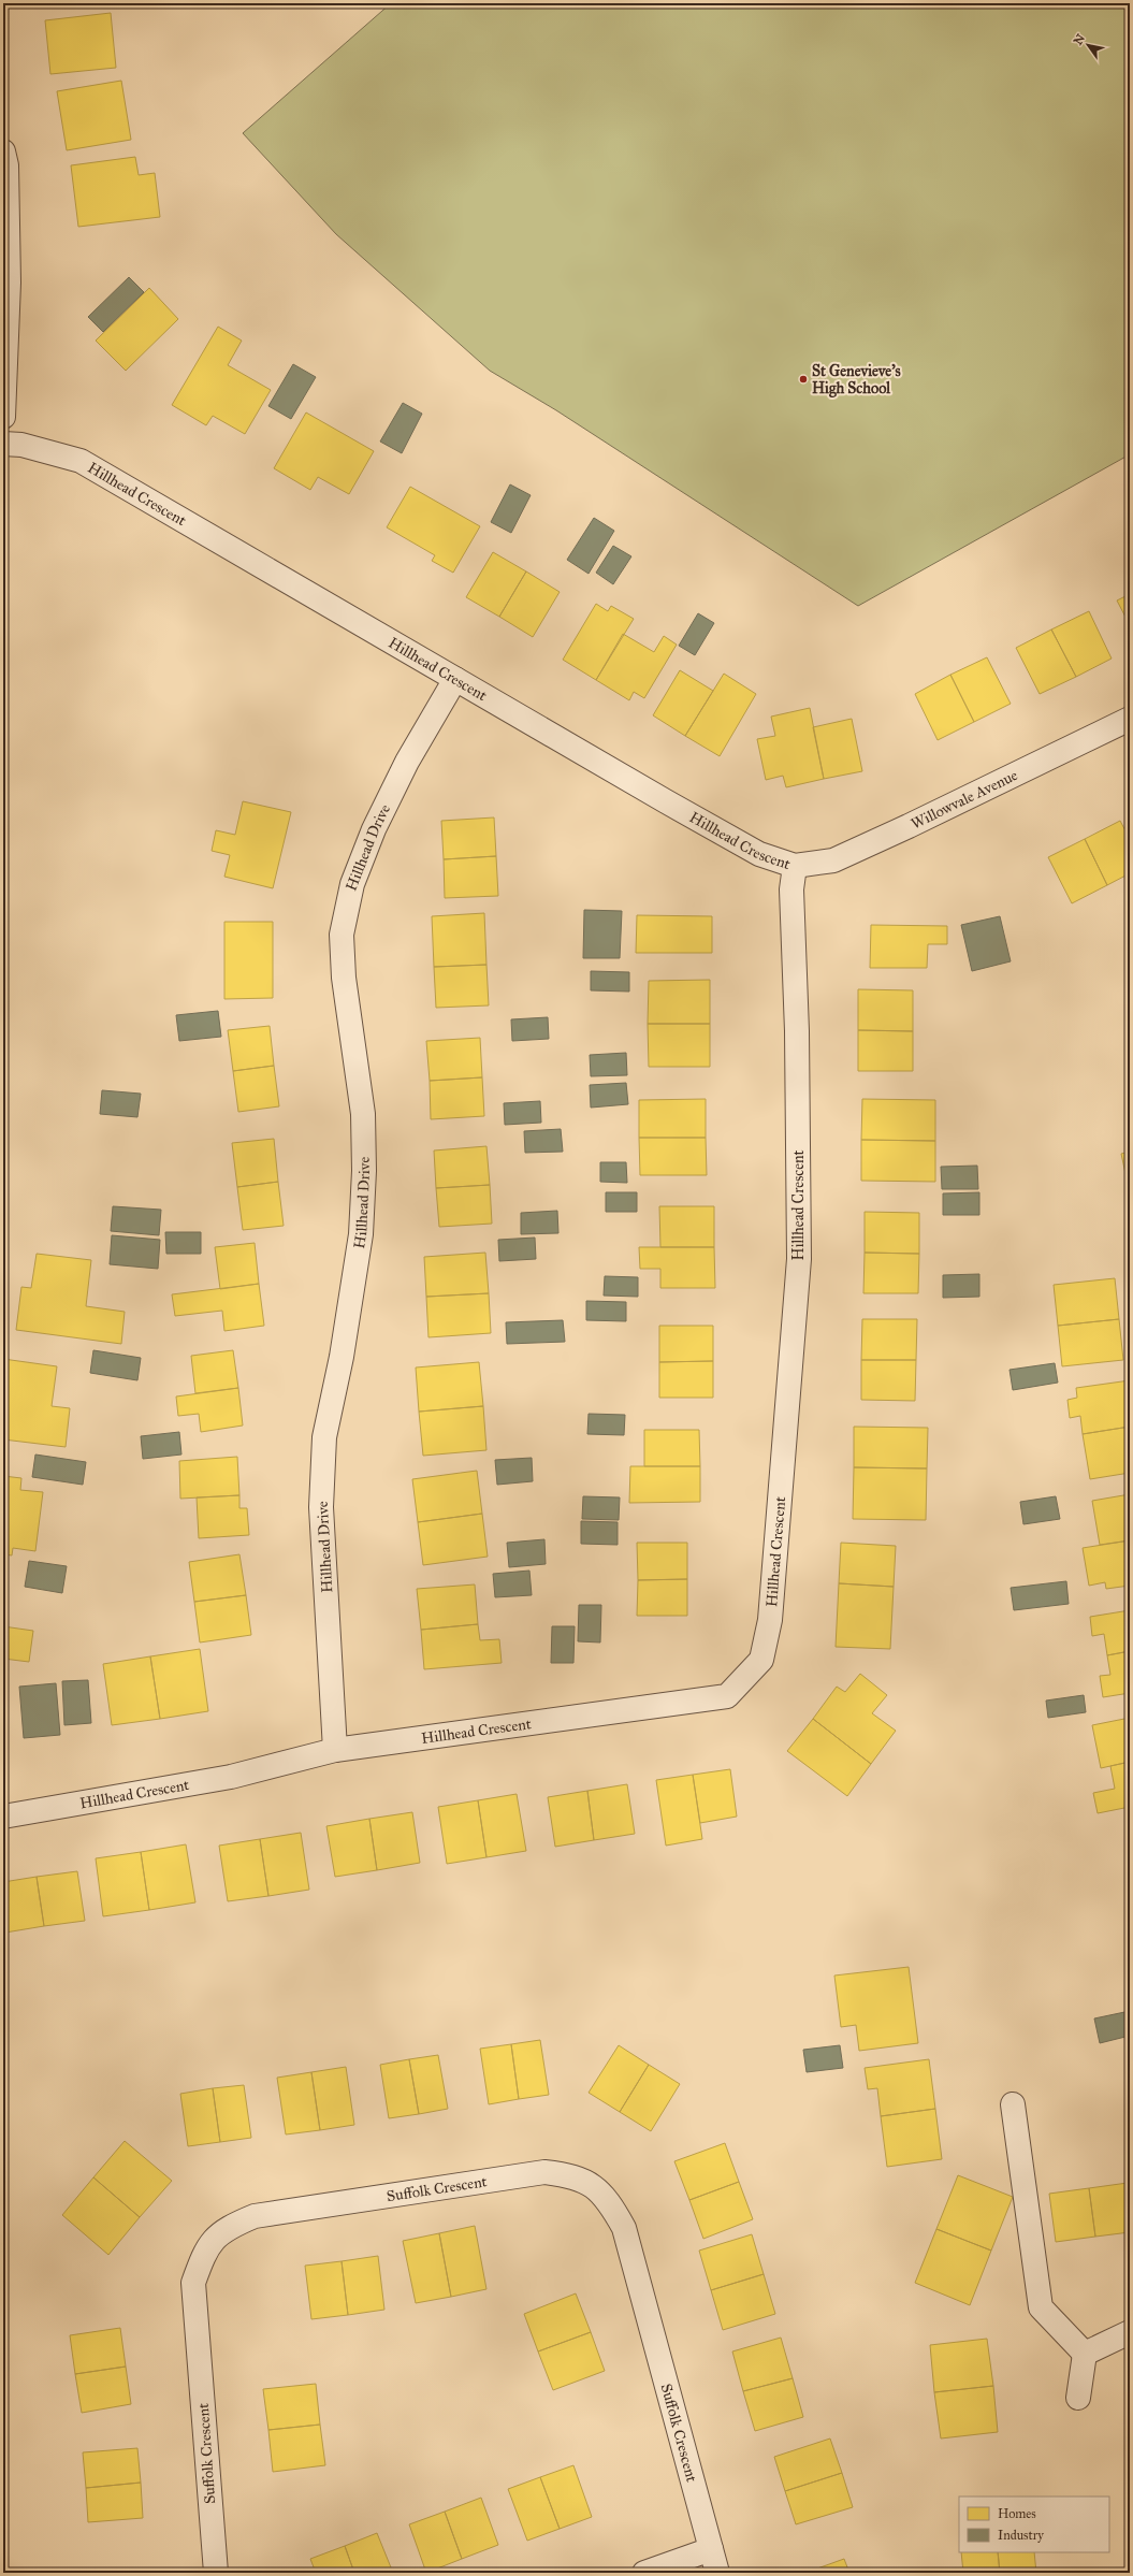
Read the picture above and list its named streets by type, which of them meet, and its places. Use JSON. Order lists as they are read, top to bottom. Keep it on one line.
{"streets":{"street":["Hillhead Crescent","Willowvale Avenue","Hillhead Drive","Suffolk Crescent"]},"crossings":[["Hillhead Crescent","Willowvale Avenue"],["Hillhead Crescent","Hillhead Drive"]],"places":["St Genevieve's High School"],"legend":["Homes","Industry"],"north":"top left"}
